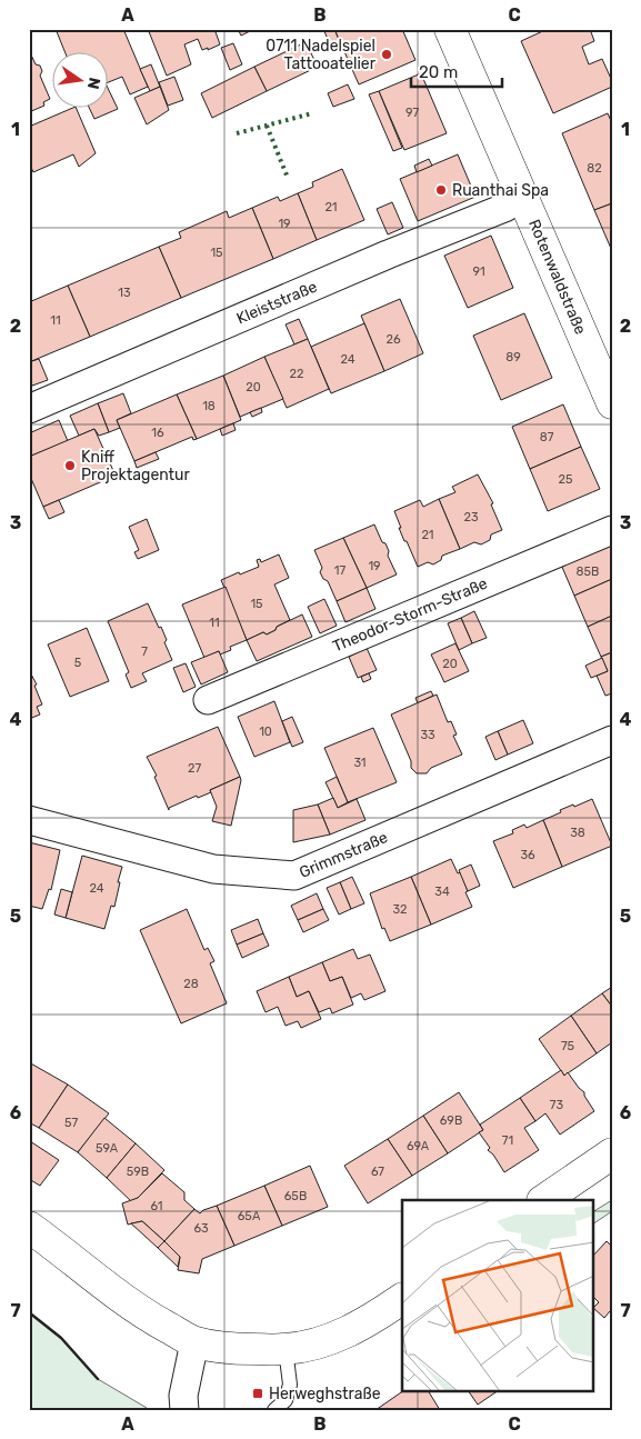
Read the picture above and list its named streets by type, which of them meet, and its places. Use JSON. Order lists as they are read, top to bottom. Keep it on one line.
{"streets":{"main road":["Rotenwaldstraße"],"street":["Kleiststraße","Theodor-Storm-Straße","Grimmstraße"]},"crossings":[["Rotenwaldstraße","Kleiststraße"]],"places":{"other":["0711 Nadelspiel Tattooatelier","Ruanthai Spa","Kniff Projektagentur"],"transit":["Herweghstraße"]},"house_numbers":["97","82","21","19","15","91","13","11","26","89","24","22","20","18","16","87","25","23","21","19","17","85B","15","11","7","5","20","10","33","31","27","38","36","24","34","32","28","75","73","69B","57","71","69A","59A","59B","67","65B","61","65A","63"],"scale_bar":"20 m","north":"right","grid":{"columns":["A","B","C"],"rows":["1","2","3","4","5","6","7"]}}
